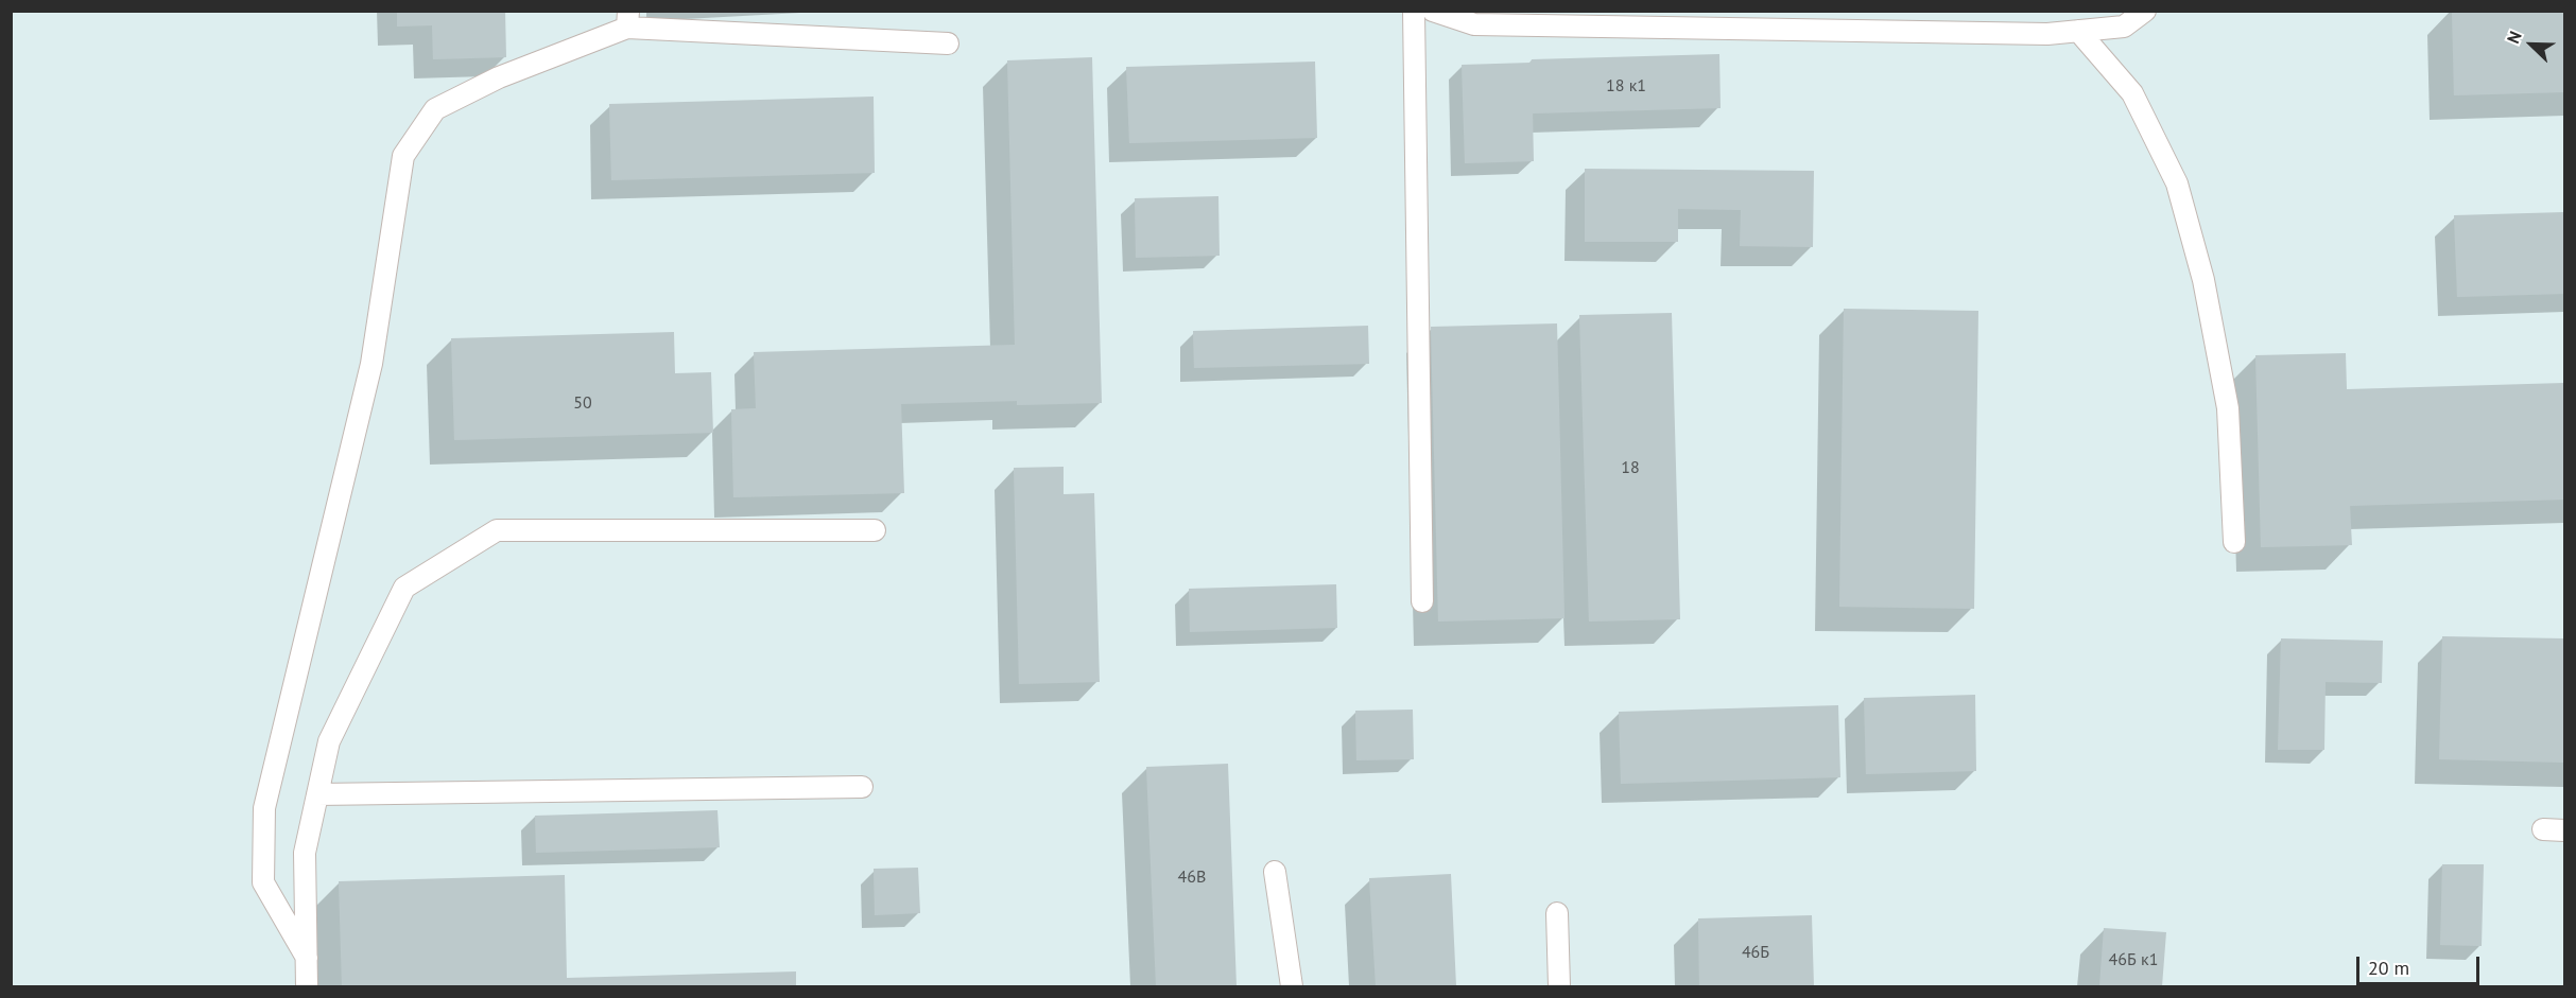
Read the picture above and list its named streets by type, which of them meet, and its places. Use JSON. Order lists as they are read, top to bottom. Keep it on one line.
{"house_numbers":["18 к1","50","18","46В","46Б","46Б к1"],"scale_bar":"20 m","north":"top left"}
